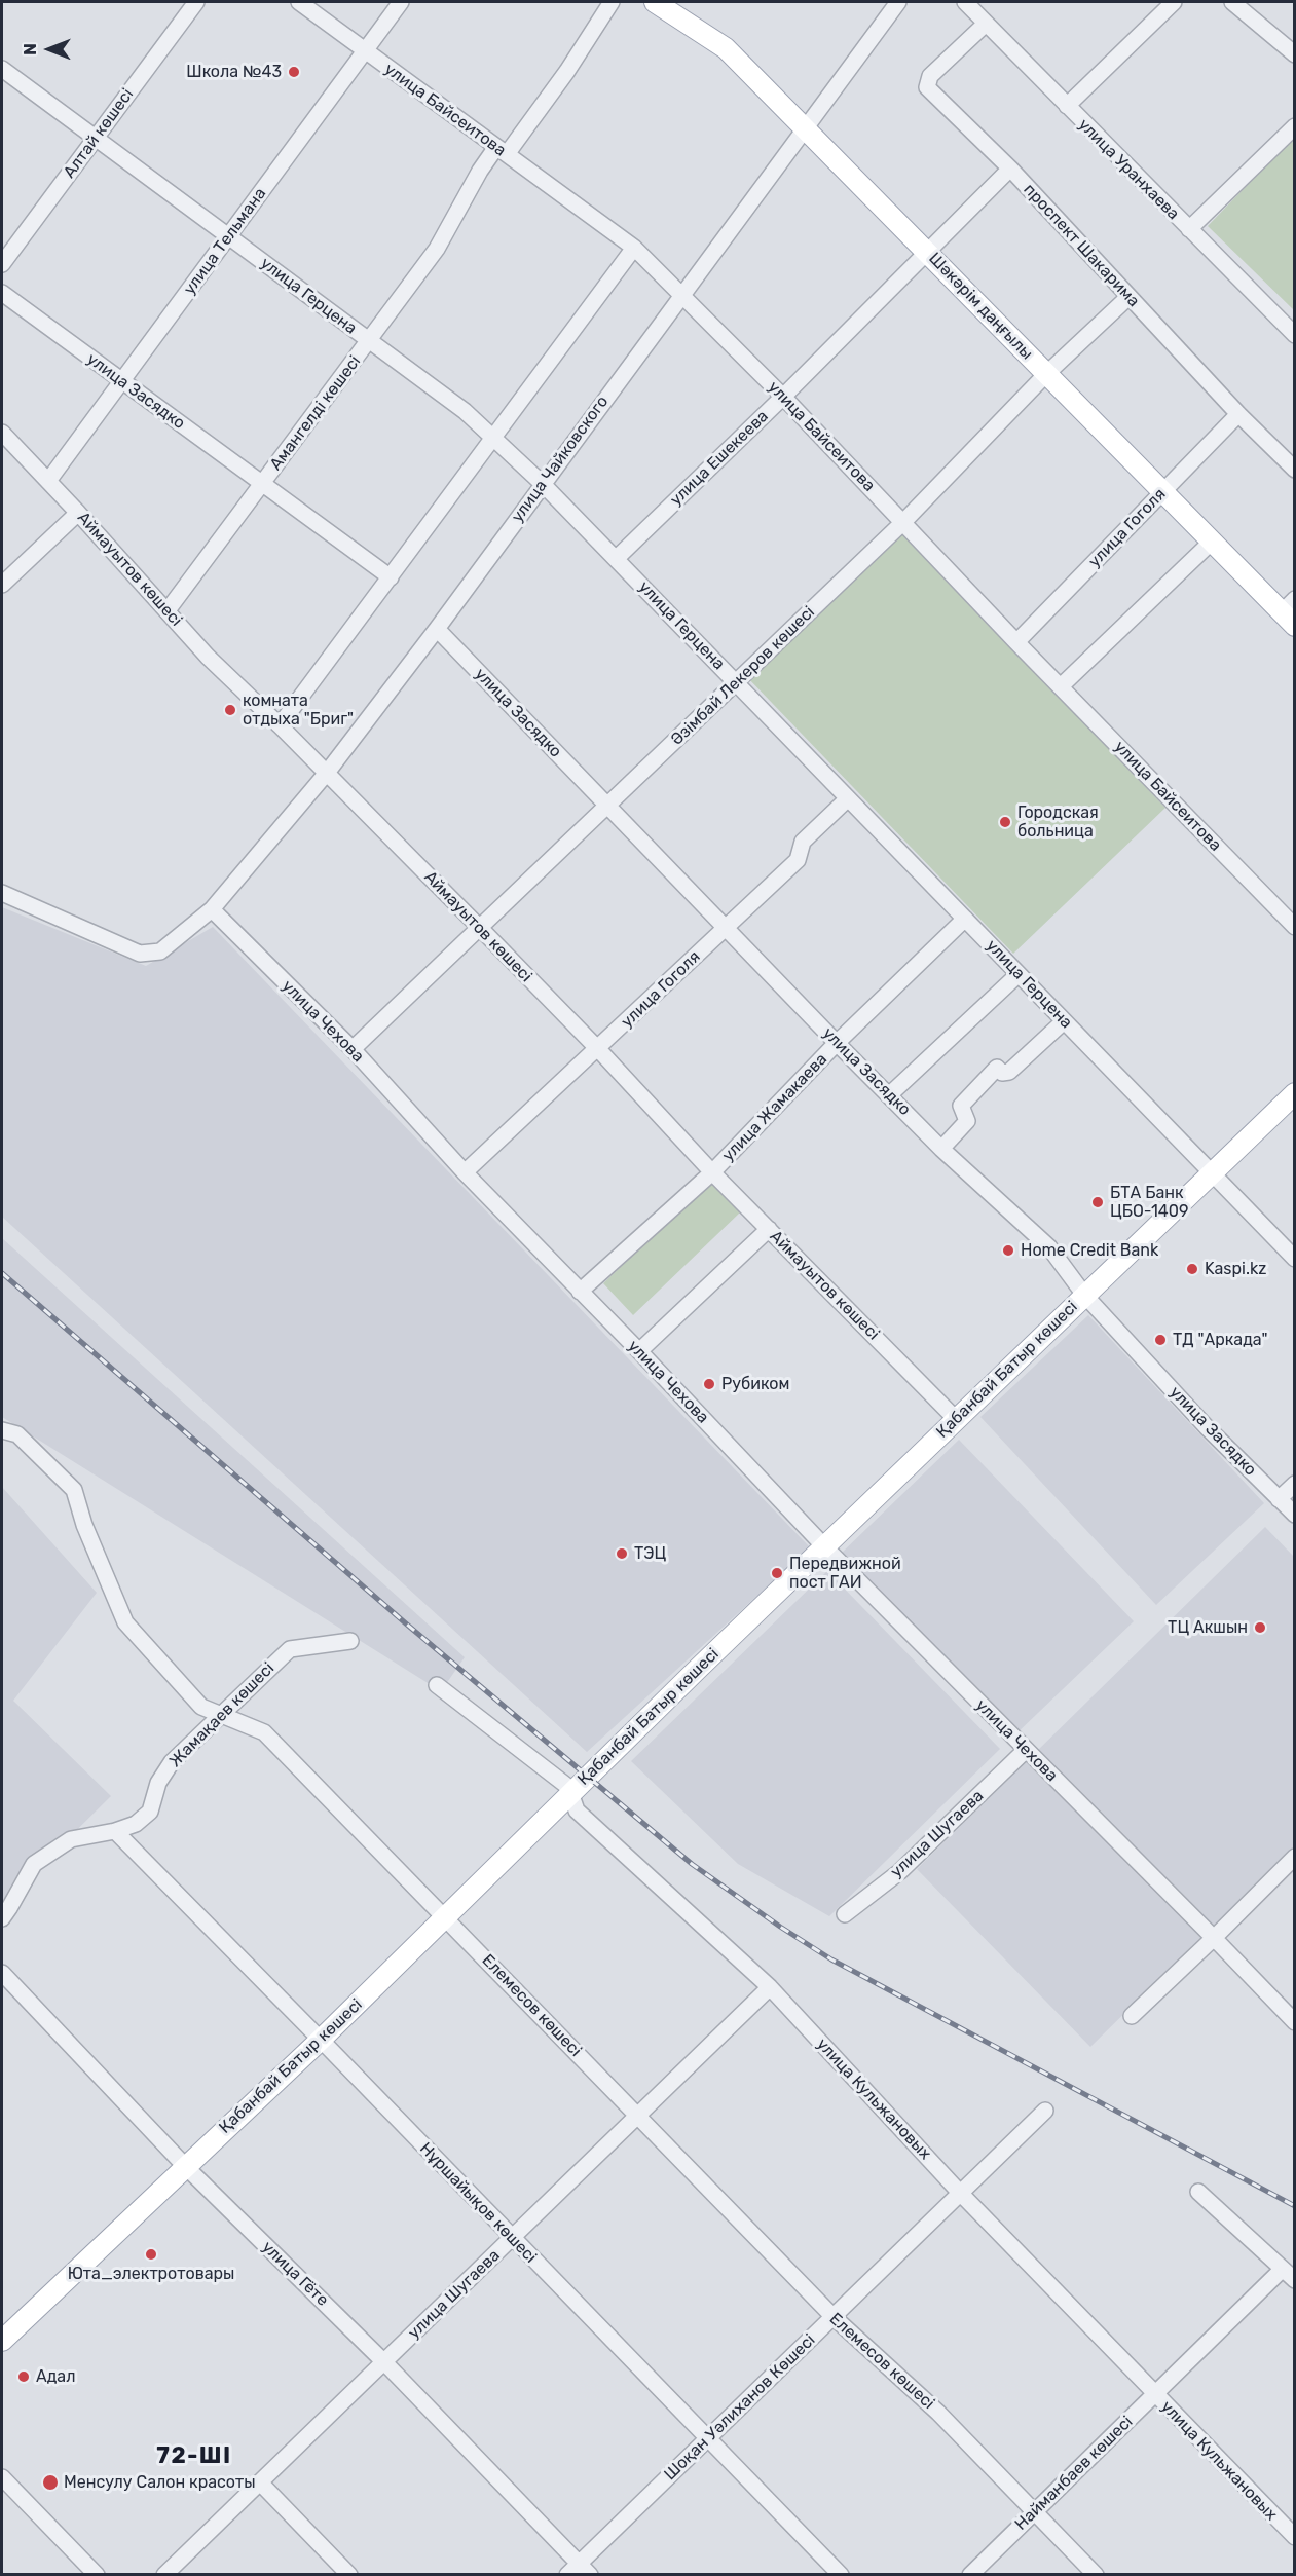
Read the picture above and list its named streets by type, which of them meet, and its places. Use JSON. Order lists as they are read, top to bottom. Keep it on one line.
{"streets":{"main road":["Шәкәрім даңғылы","Қабанбай Батыр көшесі"],"street":["улица Байсеитова","Алтай көшесі","улица Уранхаева","улица Тельмана","проспект Шакарима","улица Герцена","улица Засядко","Амангелді көшесі","улица Ешекеева","улица Чайковского","улица Гоголя","Аймауытов көшесі","Әзімбай Лекеров көшесі","улица Чехова","улица Жамакаева","Жамақаев көшесі","улица Шугаева","Елемесов көшесі","улица Кульжановых","Нұршайықов көшесі","улица Гёте","Шоқан Уәлиханов Көшесі","Найманбаев көшесі"]},"crossings":[["улица Байсеитова","улица Тельмана"],["улица Байсеитова","Амангелді көшесі"],["улица Байсеитова","улица Ешекеева"],["улица Байсеитова","улица Чайковского"],["улица Байсеитова","улица Гоголя"],["улица Байсеитова","Әзімбай Лекеров көшесі"],["Алтай көшесі","улица Герцена"],["улица Уранхаева","проспект Шакарима"],["улица Тельмана","улица Герцена"],["улица Тельмана","улица Засядко"],["улица Тельмана","Аймауытов көшесі"],["проспект Шакарима","улица Ешекеева"],["проспект Шакарима","улица Гоголя"],["проспект Шакарима","Әзімбай Лекеров көшесі"],["улица Герцена","Амангелді көшесі"],["улица Герцена","улица Ешекеева"],["улица Герцена","улица Чайковского"],["улица Герцена","улица Гоголя"],["улица Герцена","Әзімбай Лекеров көшесі"],["улица Герцена","улица Жамакаева"],["улица Герцена","Қабанбай Батыр көшесі"],["Шәкәрім даңғылы","улица Ешекеева"],["Шәкәрім даңғылы","улица Чайковского"],["Шәкәрім даңғылы","улица Гоголя"],["Шәкәрім даңғылы","Әзімбай Лекеров көшесі"],["улица Засядко","Амангелді көшесі"],["улица Засядко","улица Чайковского"],["улица Засядко","улица Гоголя"],["улица Засядко","Әзімбай Лекеров көшесі"],["улица Засядко","улица Жамакаева"],["улица Засядко","Қабанбай Батыр көшесі"],["Амангелді көшесі","Аймауытов көшесі"],["улица Чайковского","Аймауытов көшесі"],["улица Чайковского","улица Чехова"],["улица Гоголя","Аймауытов көшесі"],["улица Гоголя","улица Чехова"],["Аймауытов көшесі","Әзімбай Лекеров көшесі"],["Аймауытов көшесі","улица Жамакаева"],["Аймауытов көшесі","Қабанбай Батыр көшесі"],["Әзімбай Лекеров көшесі","улица Чехова"],["улица Чехова","улица Жамакаева"],["улица Чехова","Қабанбай Батыр көшесі"],["улица Чехова","улица Шугаева"],["Қабанбай Батыр көшесі","Елемесов көшесі"],["Қабанбай Батыр көшесі","улица Кульжановых"],["Қабанбай Батыр көшесі","Нұршайықов көшесі"],["Қабанбай Батыр көшесі","улица Гёте"],["Жамақаев көшесі","Елемесов көшесі"],["Жамақаев көшесі","Нұршайықов көшесі"],["улица Шугаева","Елемесов көшесі"],["улица Шугаева","улица Кульжановых"],["улица Шугаева","Нұршайықов көшесі"],["улица Шугаева","улица Гёте"],["Елемесов көшесі","Шоқан Уәлиханов Көшесі"],["Елемесов көшесі","Найманбаев көшесі"],["улица Кульжановых","Шоқан Уәлиханов Көшесі"],["улица Кульжановых","Найманбаев көшесі"],["Нұршайықов көшесі","Шоқан Уәлиханов Көшесі"],["улица Гёте","Шоқан Уәлиханов Көшесі"]],"districts":["72-ШІ"],"places":["Школа №43","комната отдыха \"Бриг\"","Городская больница","БТА Банк ЦБО-1409","Home Credit Bank","Kaspi.kz","ТД \"Аркада\"","Рубиком","ТЭЦ","Передвижной пост ГАИ","ТЦ Акшын","Юта_электротовары","Адал","Менсулу Салон красоты"],"north":"left"}
